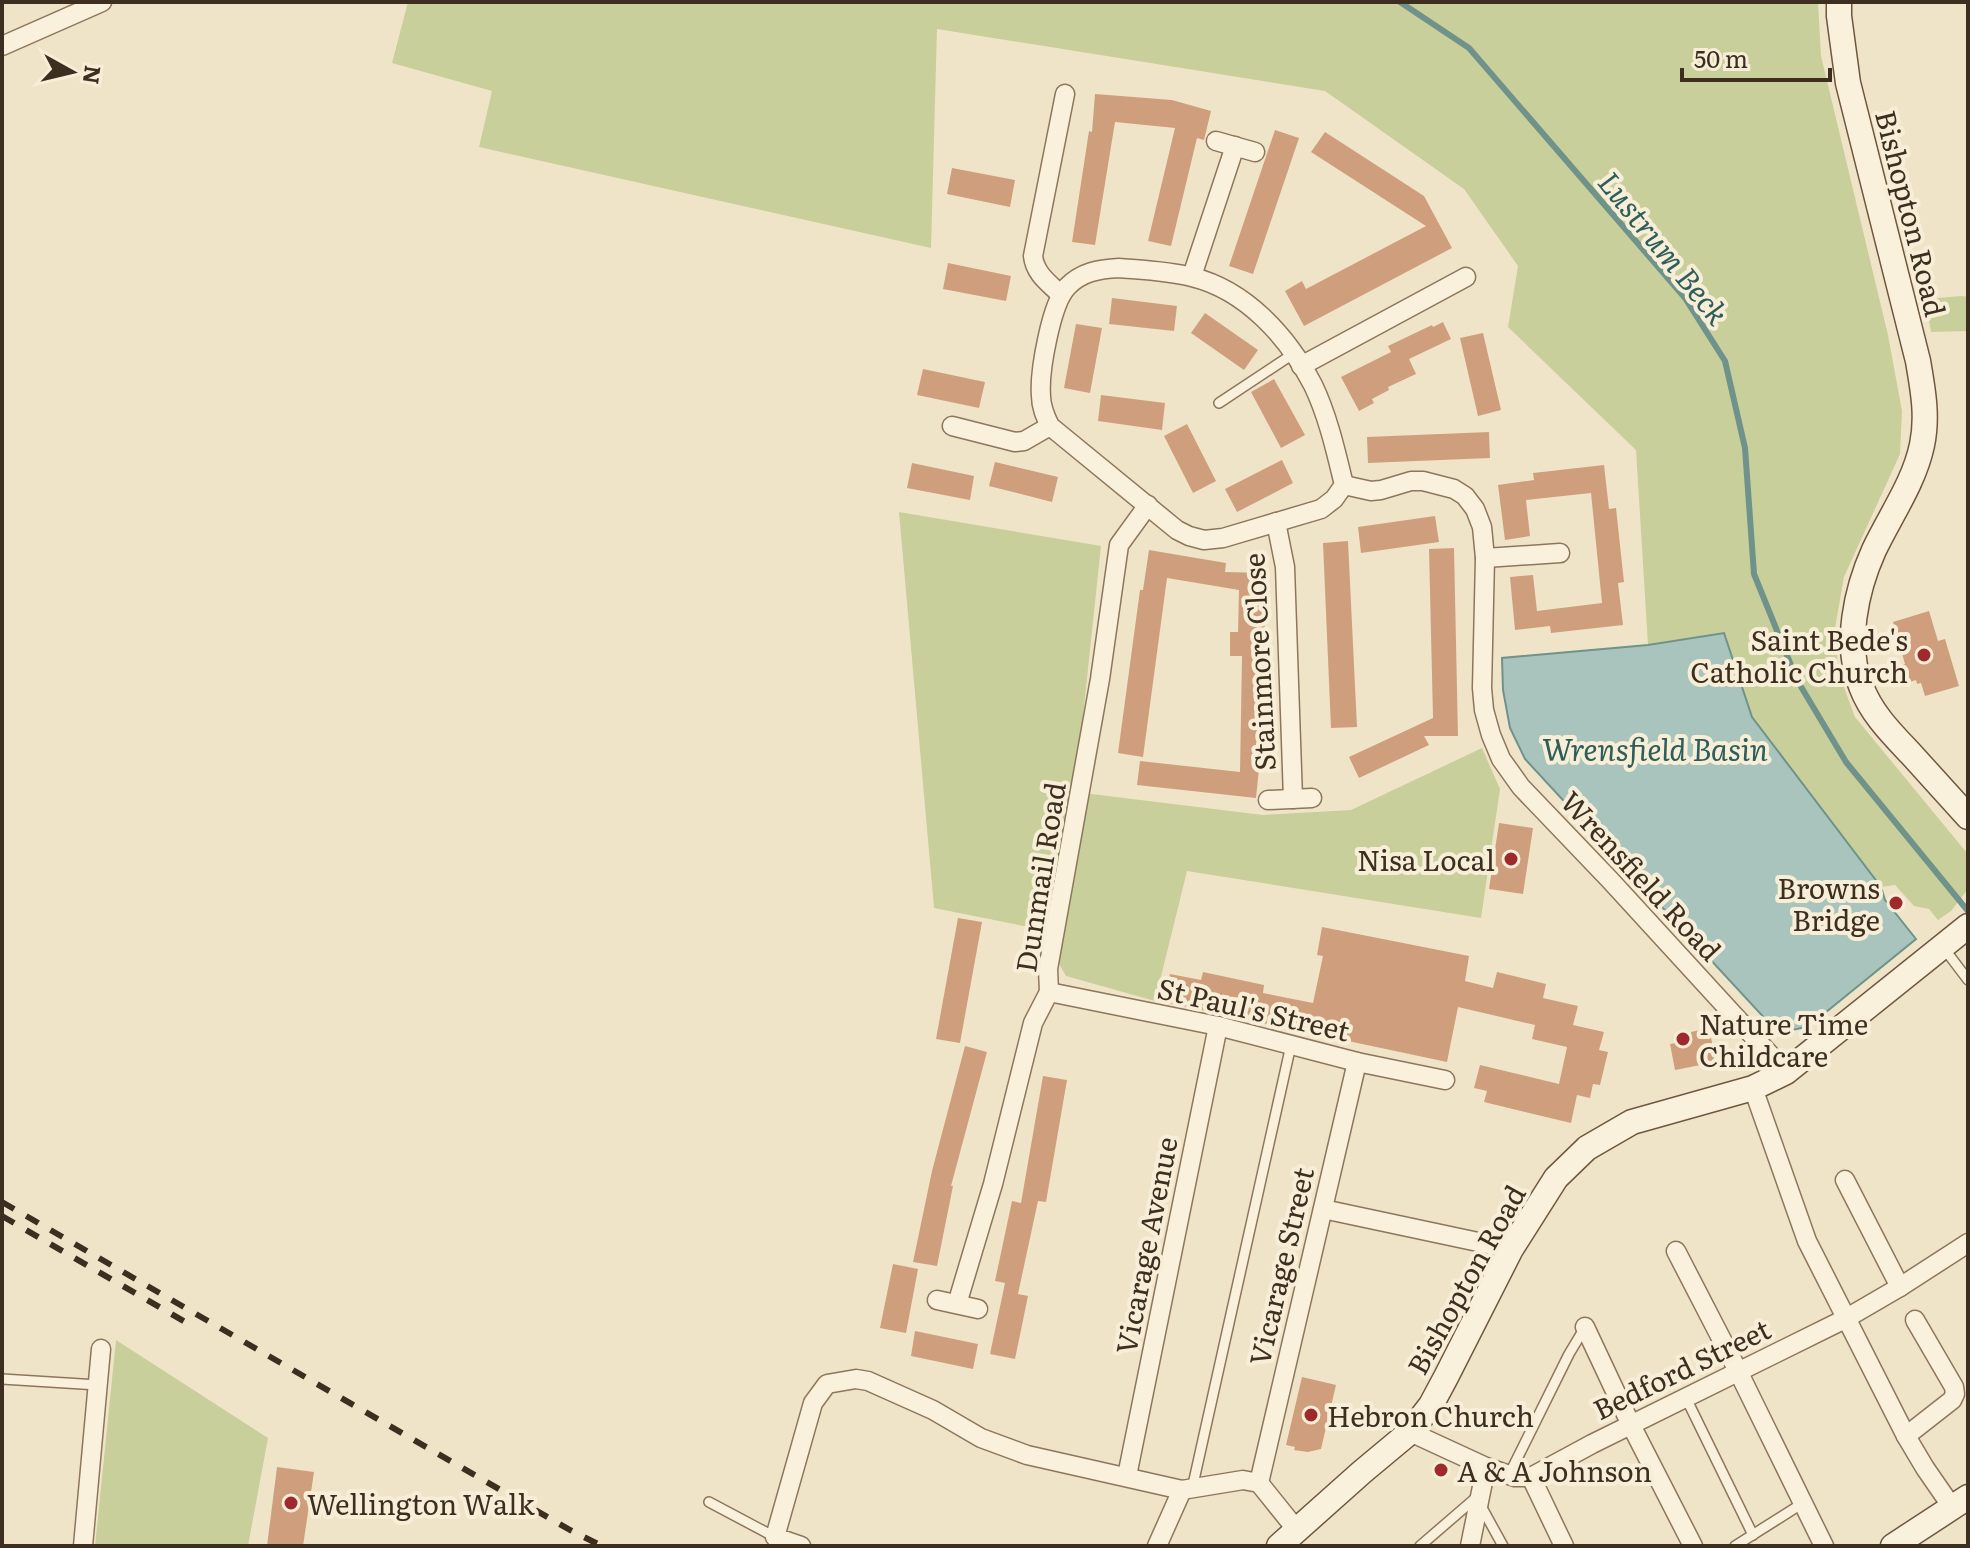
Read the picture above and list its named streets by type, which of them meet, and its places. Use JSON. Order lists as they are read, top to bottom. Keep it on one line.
{"streets":{"street":["Bishopton Road","Stainmore Close","Wrensfield Road","Dunmail Road","St Paul's Street","Vicarage Avenue","Vicarage Street","Bedford Street"]},"crossings":[["Bishopton Road","Wrensfield Road"],["Stainmore Close","Wrensfield Road"],["Stainmore Close","Dunmail Road"],["Wrensfield Road","Dunmail Road"],["Dunmail Road","St Paul's Street"],["St Paul's Street","Vicarage Avenue"],["St Paul's Street","Vicarage Street"]],"water":["Lustrum Beck","Wrensfield Basin"],"places":["Saint Bede's Catholic Church","Nisa Local","Browns Bridge","Nature Time Childcare","Hebron Church","A & A Johnson","Wellington Walk"],"scale_bar":"50 m","north":"right"}
